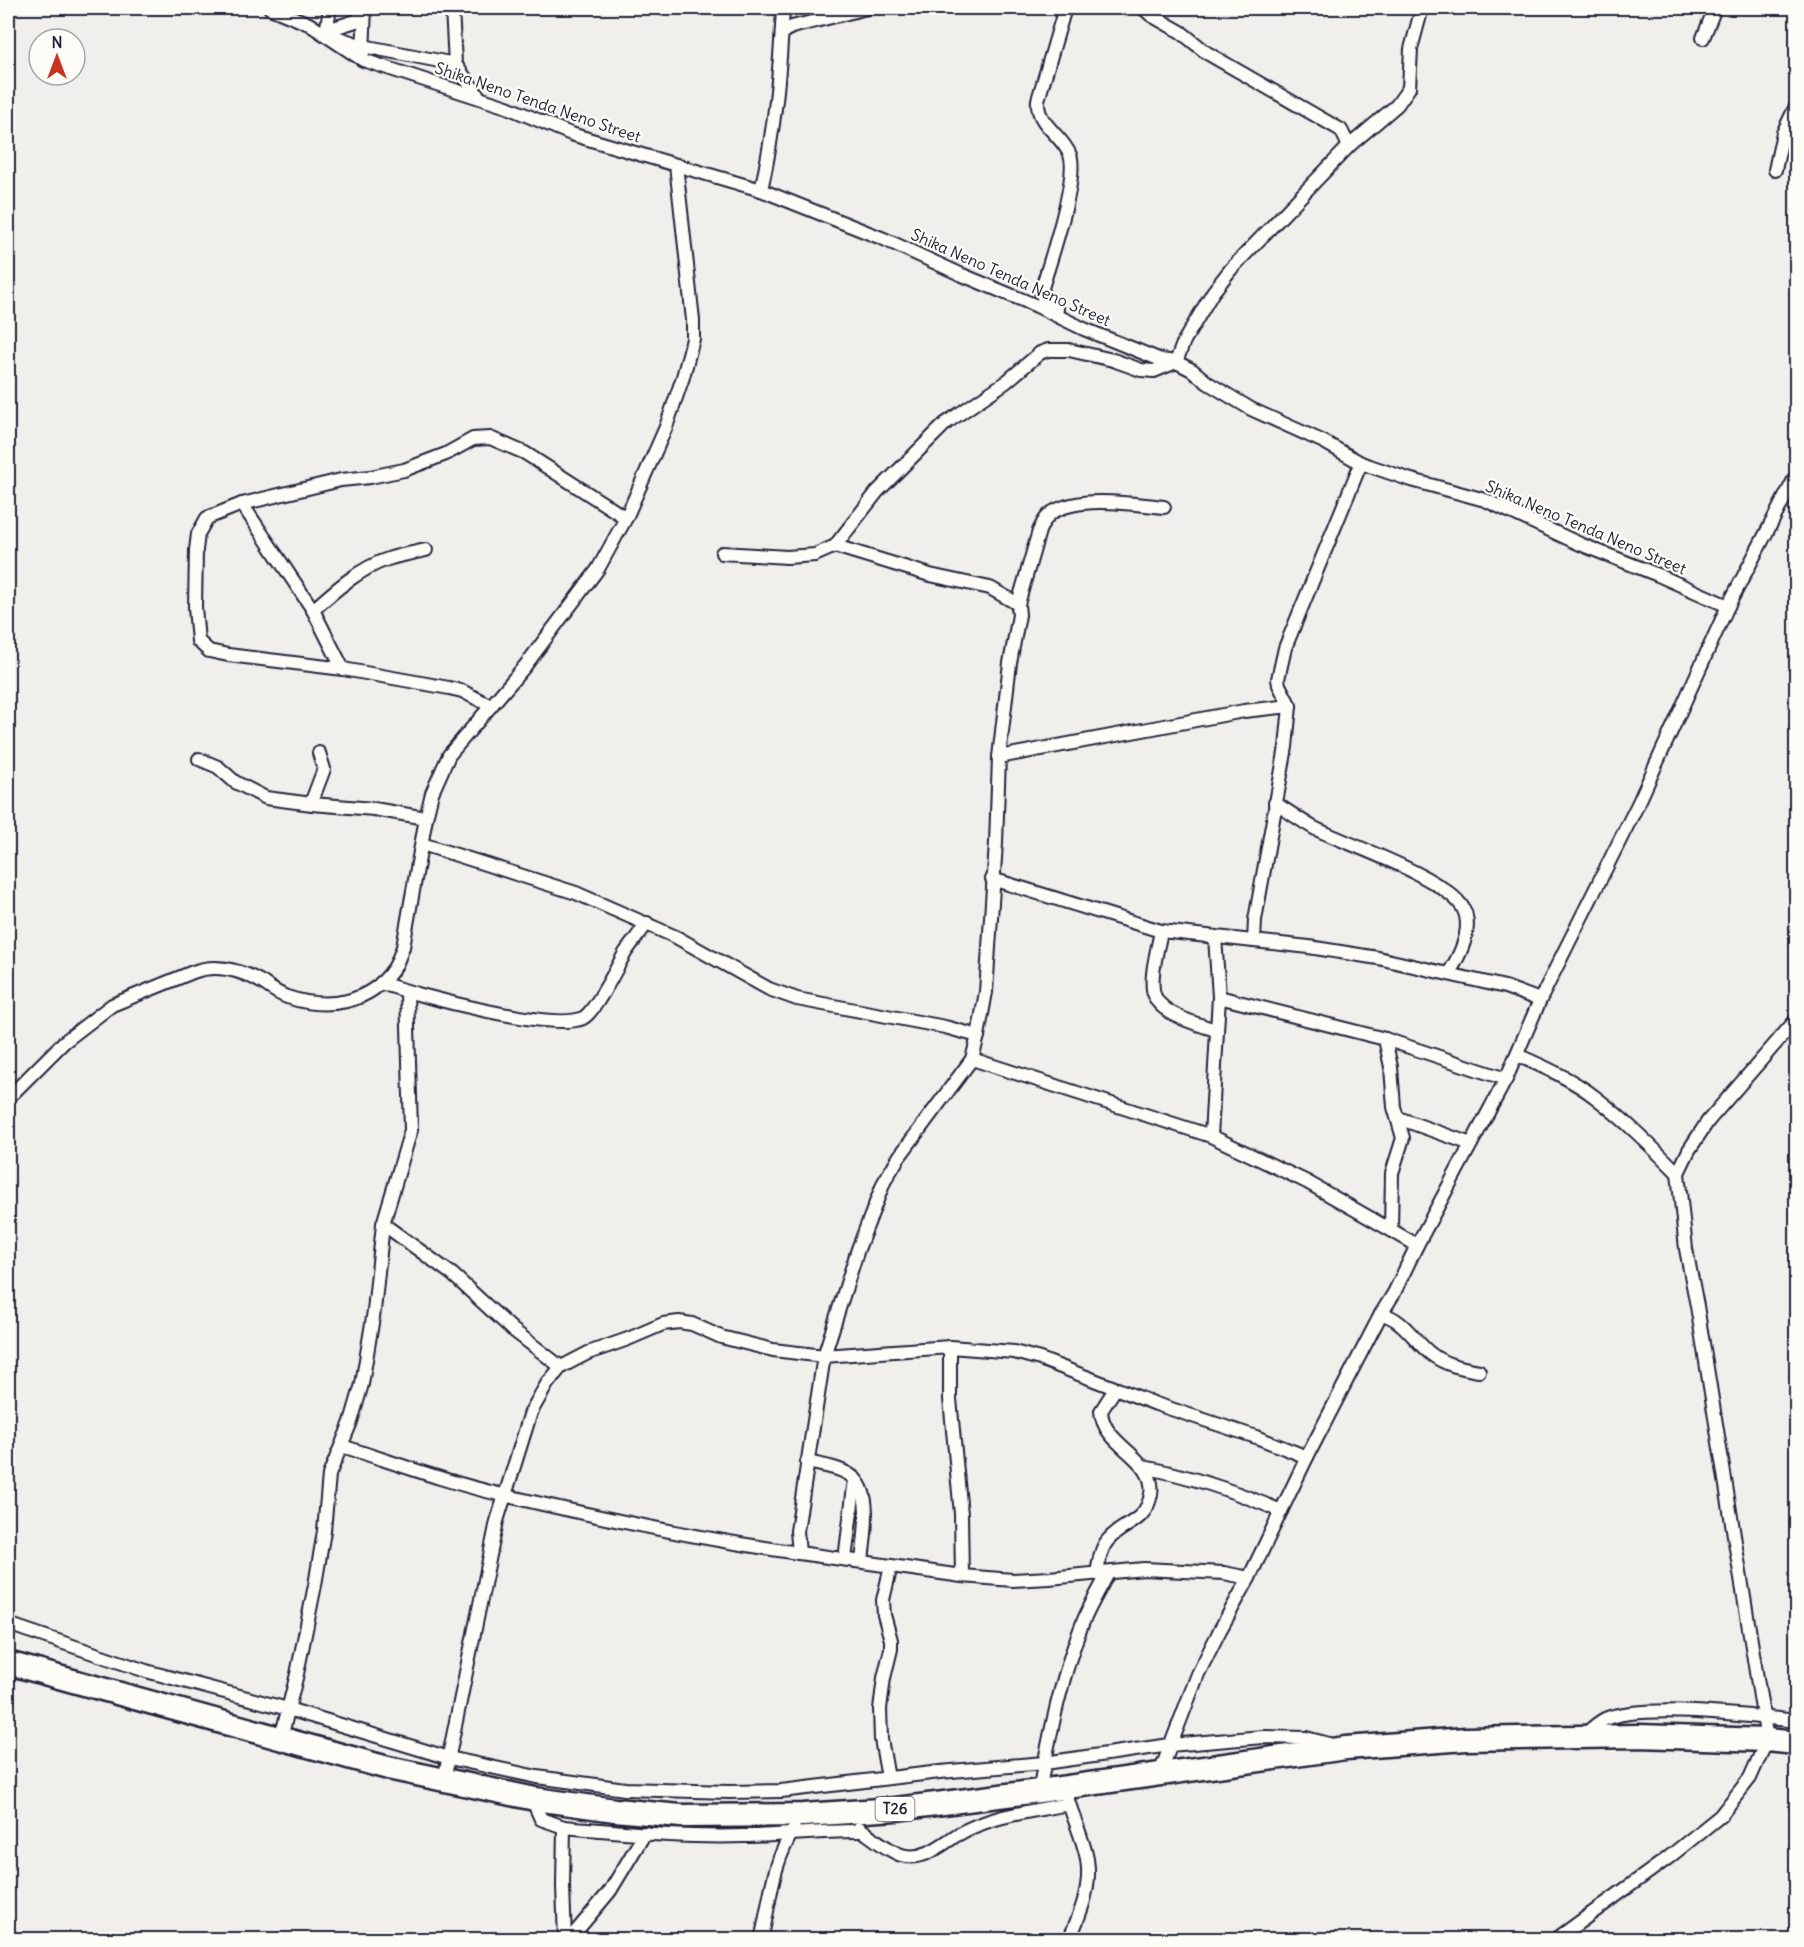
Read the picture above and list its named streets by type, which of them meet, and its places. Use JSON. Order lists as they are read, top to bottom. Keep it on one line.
{"streets":{"highway":["T26"],"street":["Shika Neno Tenda Neno Street"]},"north":"top"}
